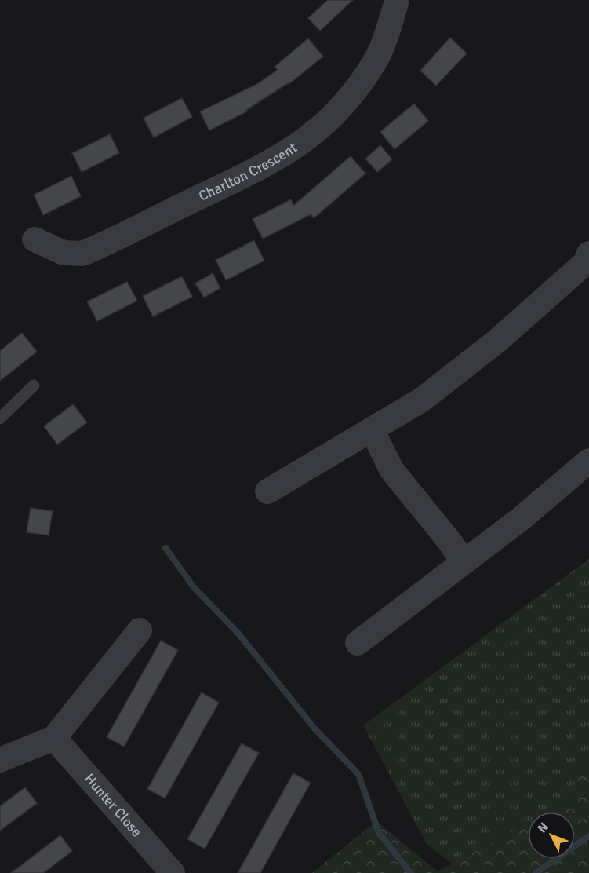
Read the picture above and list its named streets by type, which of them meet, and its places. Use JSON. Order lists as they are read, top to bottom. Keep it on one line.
{"streets":{"street":["Charlton Crescent","Hunter Close"]},"north":"top left"}
